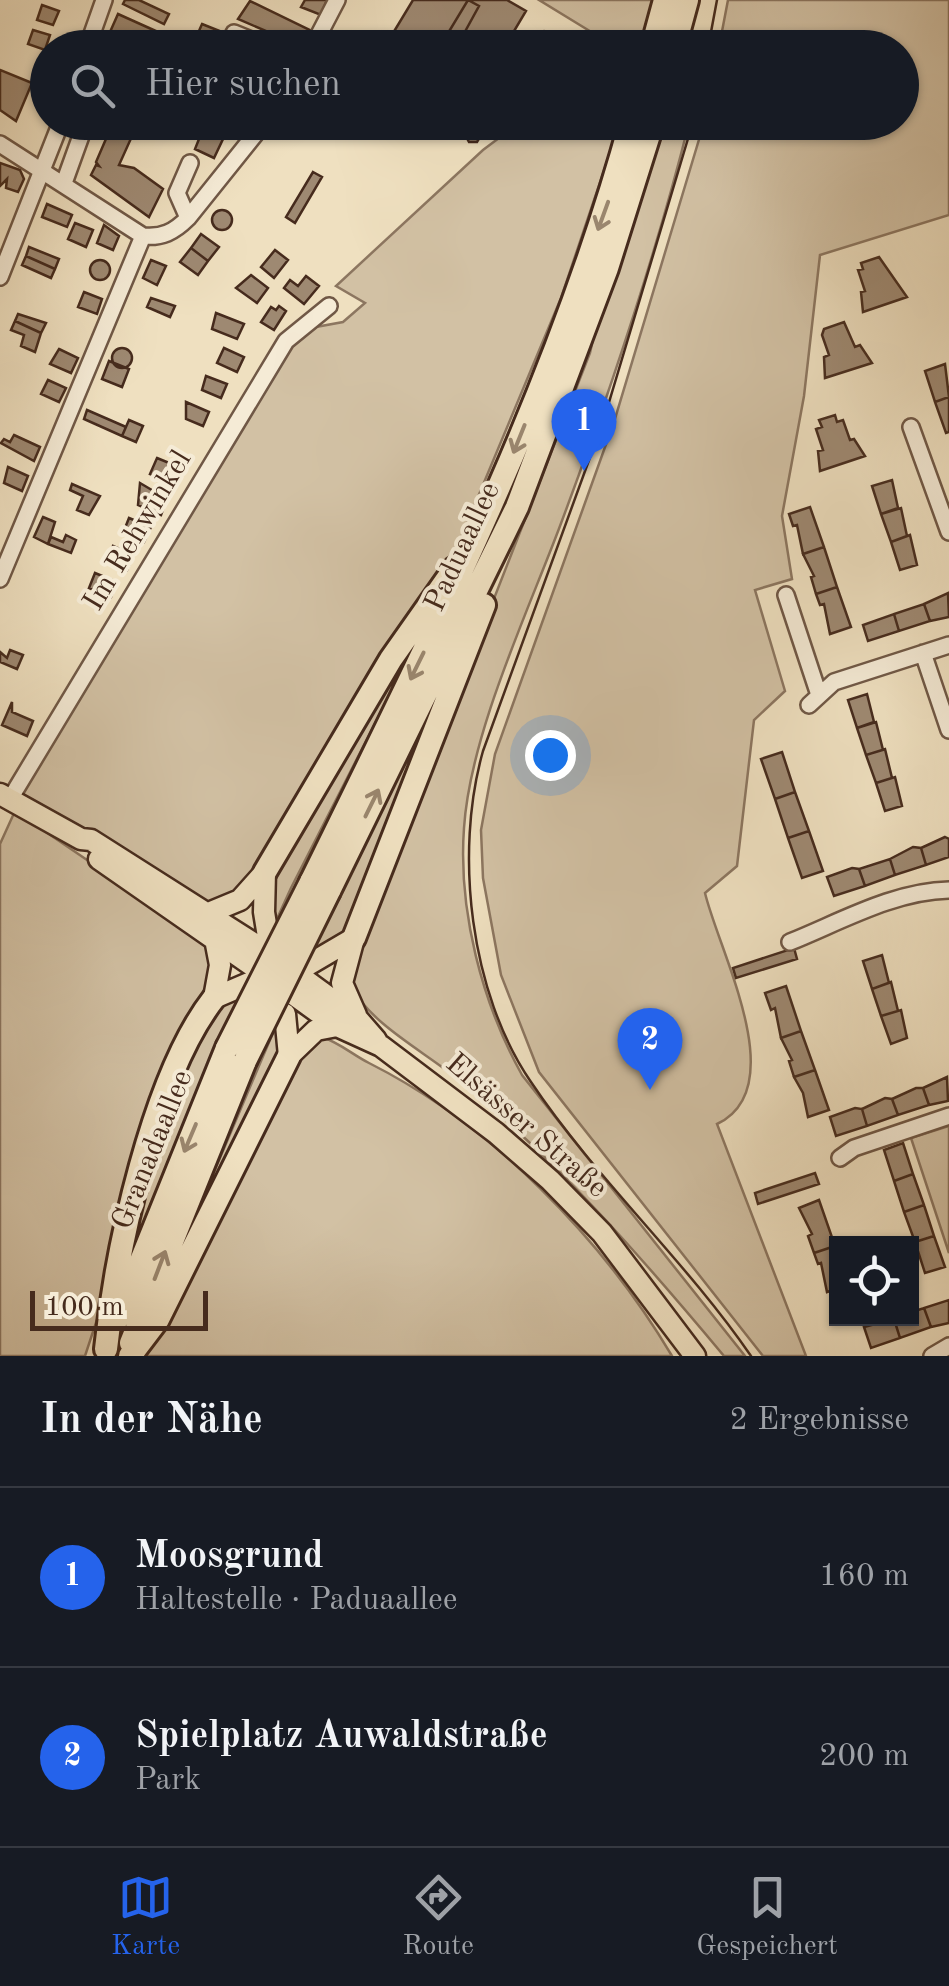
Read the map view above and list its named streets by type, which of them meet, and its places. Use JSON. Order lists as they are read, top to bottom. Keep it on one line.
{"streets":{"highway":["Paduaallee","Granadaallee"],"main road":["Elsässer Straße"],"street":["Im Rehwinkel"]},"crossings":[["Im Rehwinkel","Elsässer Straße"],["Paduaallee","Elsässer Straße"],["Paduaallee","Granadaallee"],["Elsässer Straße","Granadaallee"]],"scale_bar":"100 m","page":{"search":"Hier suchen","pins":["1","2"],"scale":"100 m","heading":["In der Nähe","2 Ergebnisse"],"list":[{"mark":"1","name":"Moosgrund","note":"Haltestelle · Paduaallee","value":"160 m"},{"mark":"2","name":"Spielplatz Auwaldstraße","note":"Park","value":"200 m"}],"nav":["Karte","Route","Gespeichert"]}}
